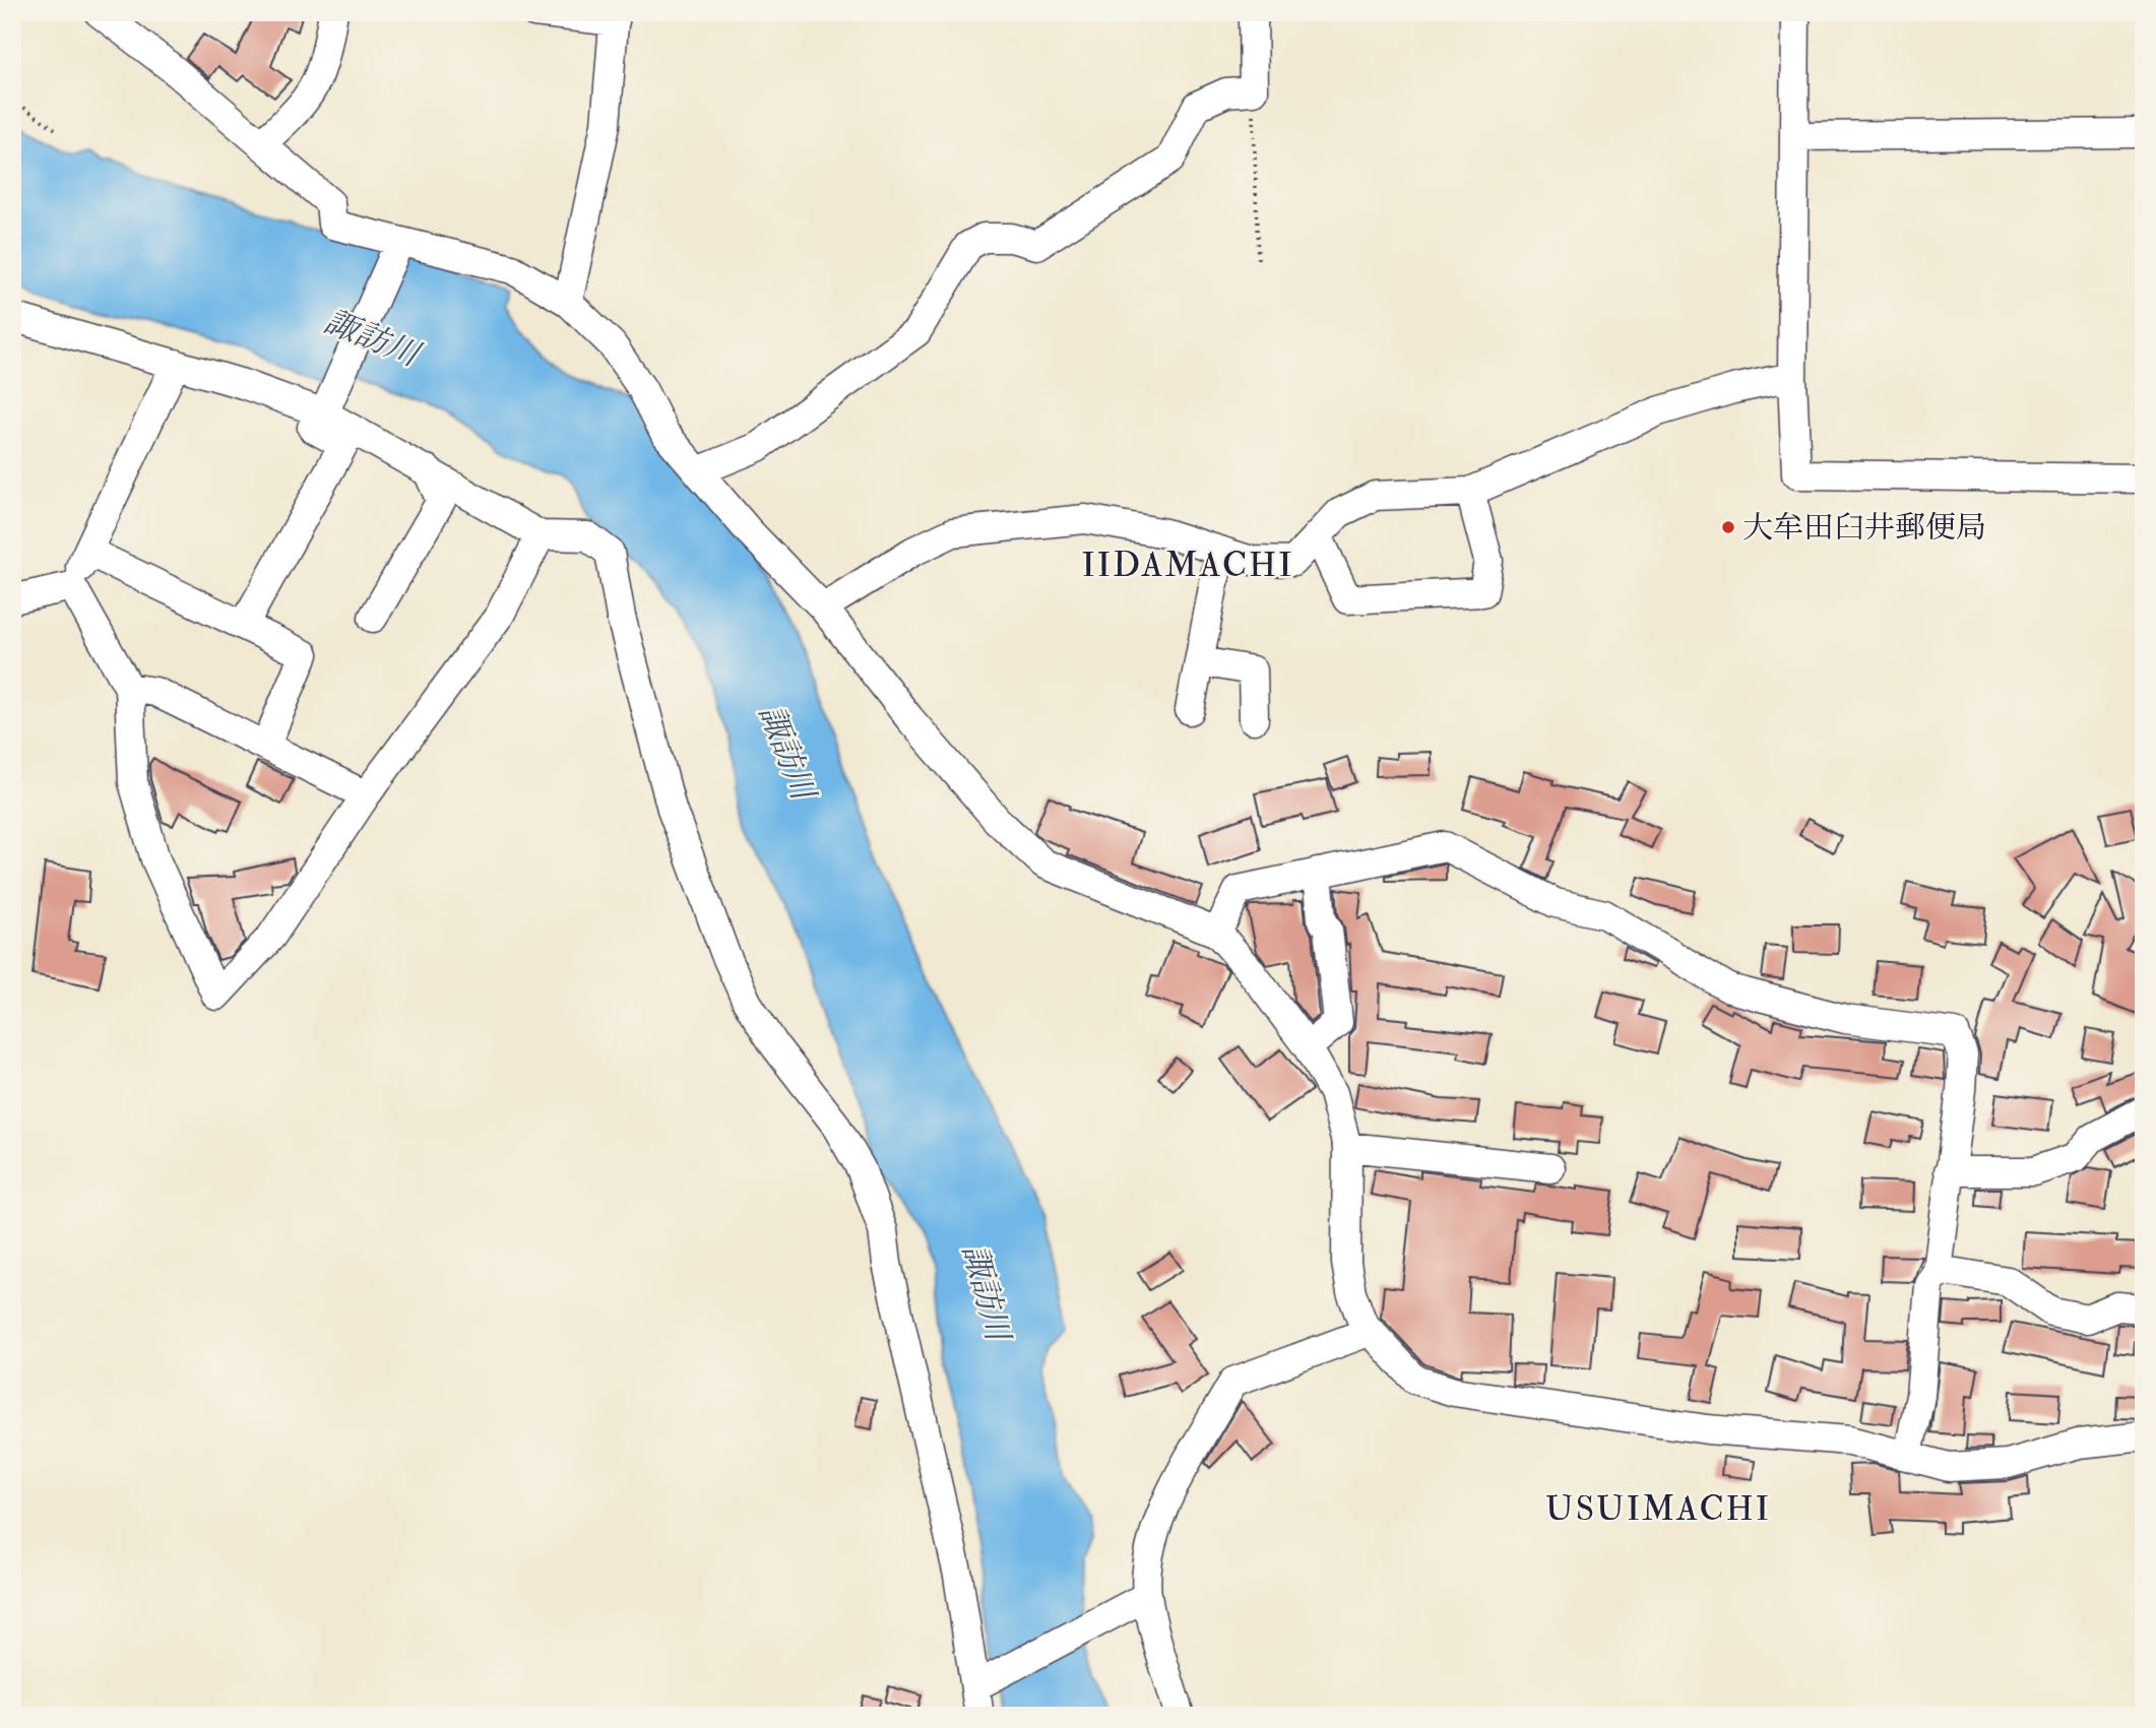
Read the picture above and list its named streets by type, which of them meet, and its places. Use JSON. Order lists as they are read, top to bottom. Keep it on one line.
{"districts":["IIDAMACHI","USUIMACHI"],"water":["諏訪川"],"places":["大牟田臼井郵便局"]}
